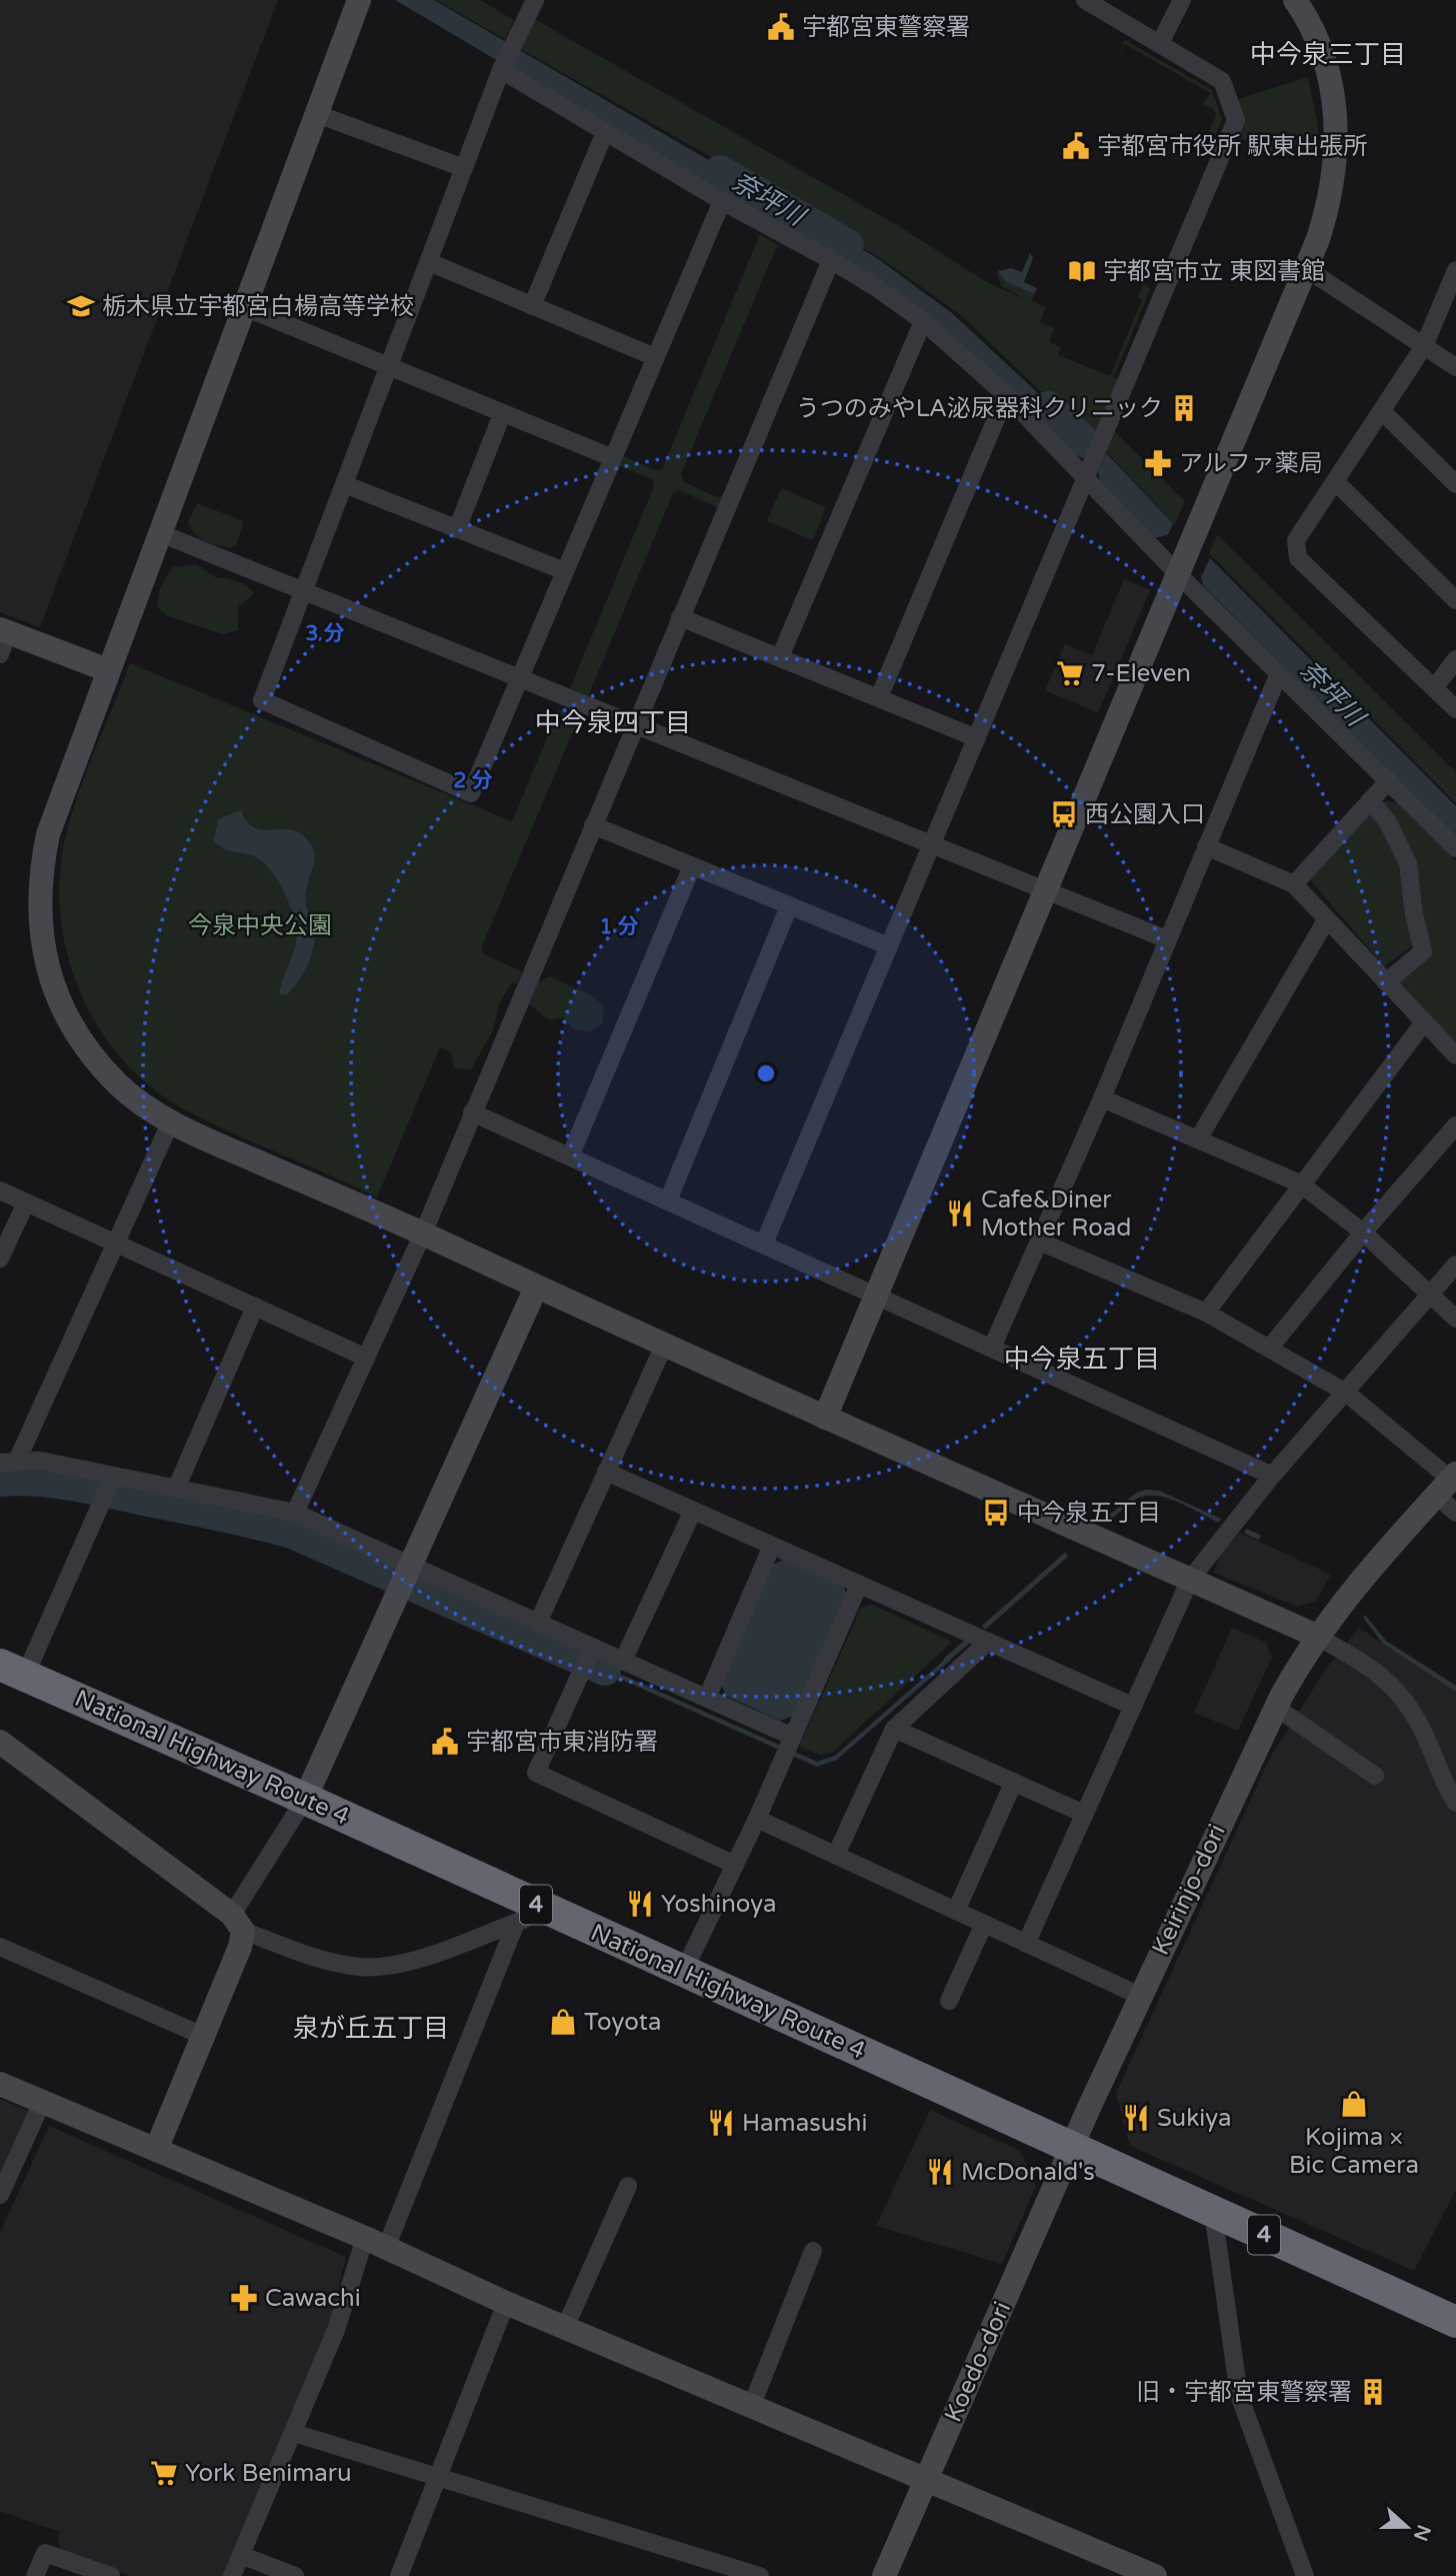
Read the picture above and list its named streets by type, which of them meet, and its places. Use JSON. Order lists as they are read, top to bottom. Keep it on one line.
{"streets":{"highway":["National Highway Route 4","4"],"street":["Keirinjo-dori","Koedo-dori"]},"crossings":[["National Highway Route 4","Keirinjo-dori"],["National Highway Route 4","Koedo-dori"],["Keirinjo-dori","Koedo-dori"]],"districts":["中今泉三丁目","中今泉四丁目","中今泉五丁目","泉が丘五丁目"],"water":["奈坪川"],"parks":["今泉中央公園"],"places":{"public building":["宇都宮東警察署","宇都宮市役所 駅東出張所","宇都宮市東消防署"],"library":["宇都宮市立 東図書館"],"school or university":["栃木県立宇都宮白楊高等学校"],"building":["うつのみやLA泌尿器科クリニック","旧・宇都宮東警察署"],"pharmacy":["アルファ薬局","Cawachi"],"supermarket":["7-Eleven","York Benimaru"],"bus stop":["西公園入口","中今泉五丁目"],"restaurant":["Cafe&Diner Mother Road","Yoshinoya","Sukiya","Hamasushi","McDonald's"],"shop":["Toyota","Kojima × Bic Camera"]},"north":"right","rings":["3 分","2 分","1 分"]}
